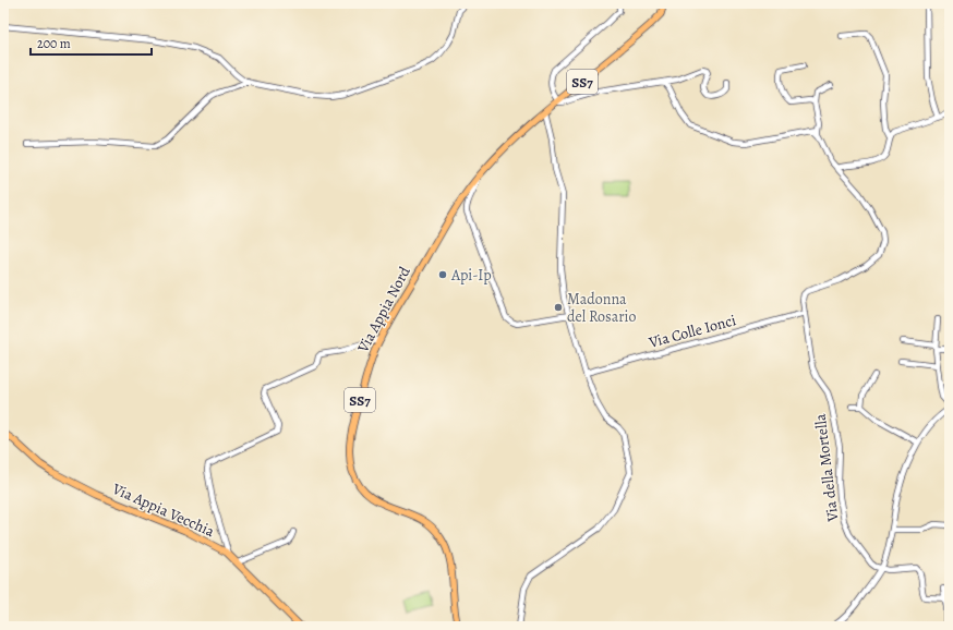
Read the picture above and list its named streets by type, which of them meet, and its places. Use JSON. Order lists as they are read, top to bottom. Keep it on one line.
{"streets":{"main road":["SS7","Via Appia Nord","Via Appia Vecchia"],"street":["Via Colle Ionci","Via della Mortella"]},"crossings":[["SS7","Via Appia Nord"],["Via Colle Ionci","Via della Mortella"]],"places":["Api-Ip","Madonna del Rosario"],"scale_bar":"200 m"}
